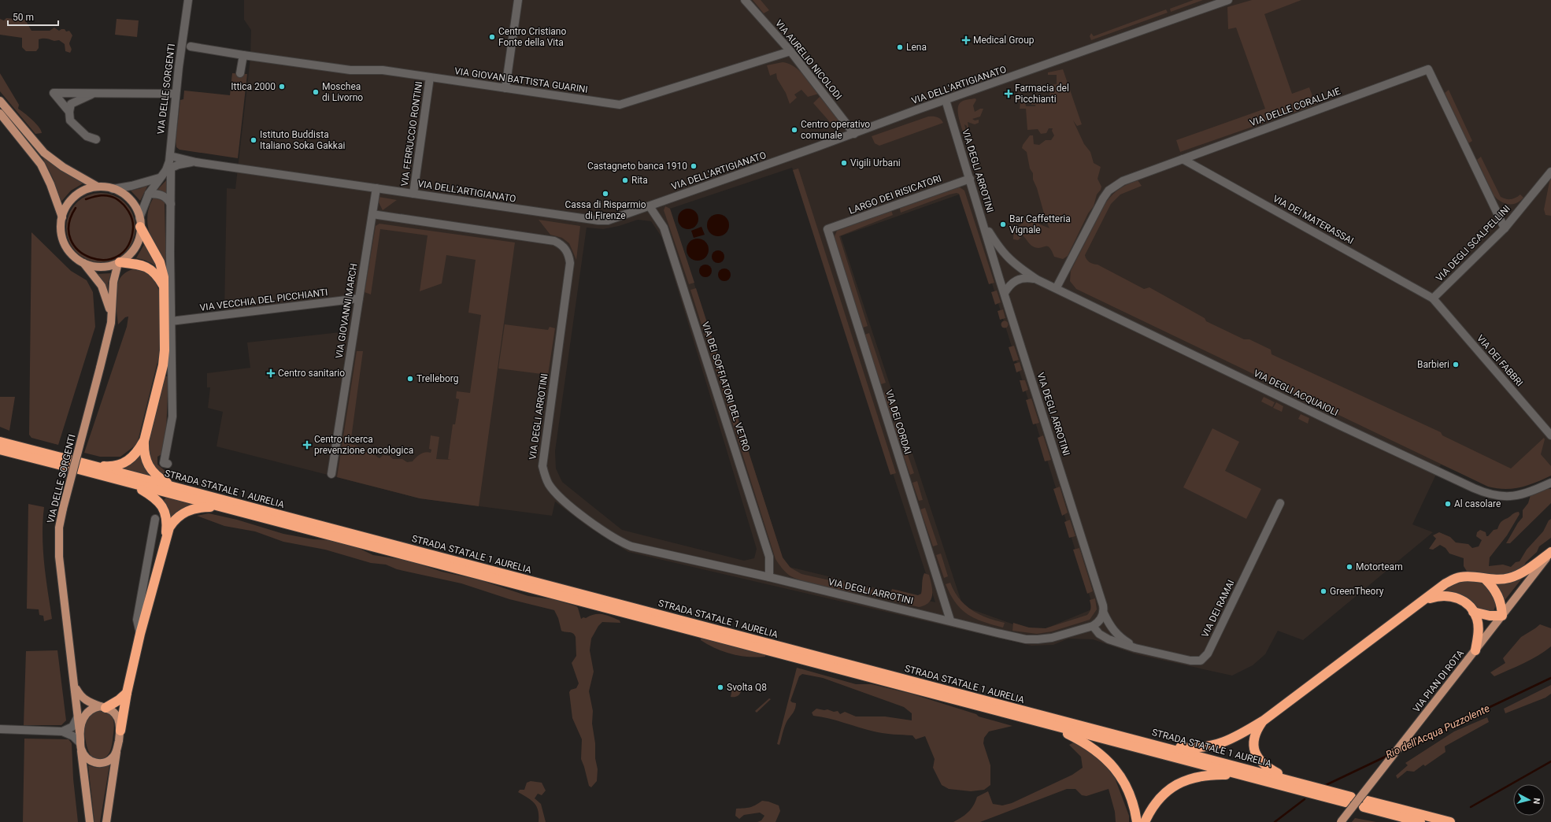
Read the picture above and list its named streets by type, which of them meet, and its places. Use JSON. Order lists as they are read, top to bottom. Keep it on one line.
{"streets":{"highway":["STRADA STATALE 1 AURELIA"],"main road":["VIA DELLE SORGENTI","VIA PIAN DI ROTA"],"street":["VIA AURELIO NICOLODI","VIA GIOVAN BATTISTA GUARINI","VIA DELL'ARTIGIANATO","VIA DELLE CORALLAIE","VIA FERRUCCIO RONTINI","VIA DEGLI ARROTINI","LARGO DEI RISICATORI","VIA DEI MATERASSAI","VIA DEGLI SCALPELLINI","VIA VECCHIA DEL PICCHIANTI","VIA GIOVANNI MARCH","VIA DEI FABBRI","VIA DEI SOFFIATORI DEL VETRO","VIA DEGLI ACQUAIOLI","VIA DEI CORDAI","VIA DEI RAMAI"]},"crossings":[["VIA AURELIO NICOLODI","VIA GIOVAN BATTISTA GUARINI"],["VIA AURELIO NICOLODI","VIA DELL'ARTIGIANATO"],["VIA GIOVAN BATTISTA GUARINI","VIA FERRUCCIO RONTINI"],["VIA DELL'ARTIGIANATO","VIA DELLE SORGENTI"],["VIA DELL'ARTIGIANATO","VIA FERRUCCIO RONTINI"],["VIA DELL'ARTIGIANATO","VIA DEGLI ARROTINI"],["VIA DELL'ARTIGIANATO","VIA GIOVANNI MARCH"],["VIA DELL'ARTIGIANATO","VIA DEI SOFFIATORI DEL VETRO"],["VIA DELLE SORGENTI","VIA VECCHIA DEL PICCHIANTI"],["VIA DELLE CORALLAIE","VIA DEI MATERASSAI"],["VIA DELLE CORALLAIE","VIA DEGLI SCALPELLINI"],["VIA DELLE CORALLAIE","VIA DEGLI ACQUAIOLI"],["VIA DEGLI ARROTINI","LARGO DEI RISICATORI"],["VIA DEGLI ARROTINI","VIA GIOVANNI MARCH"],["VIA DEGLI ARROTINI","VIA DEI SOFFIATORI DEL VETRO"],["VIA DEGLI ARROTINI","VIA DEGLI ACQUAIOLI"],["VIA DEGLI ARROTINI","VIA DEI CORDAI"],["VIA DEGLI ARROTINI","VIA DEI RAMAI"],["LARGO DEI RISICATORI","VIA DEI CORDAI"],["VIA DEI MATERASSAI","VIA DEGLI SCALPELLINI"],["VIA DEI MATERASSAI","VIA DEI FABBRI"],["VIA DEGLI SCALPELLINI","VIA DEI FABBRI"],["VIA VECCHIA DEL PICCHIANTI","VIA GIOVANNI MARCH"]],"water":["Rio dell'Acqua Puzzolente"],"places":{"other":["Centro Cristiano Fonte della Vita","Lena","Ittica 2000","Moschea di Livorno","Centro operativo comunale","Istituto Buddista Italiano Soka Gakkai","Vigili Urbani","Castagneto banca 1910","Rita","Cassa di Risparmio di Firenze","Bar Caffetteria Vignale","Barbieri","Trelleborg","Al casolare","Motorteam","GreenTheory","Svolta Q8"],"health":["Medical Group","Farmacia del Picchianti","Centro sanitario","Centro ricerca prevenzione oncologica"]},"scale_bar":"50 m","north":"right"}
